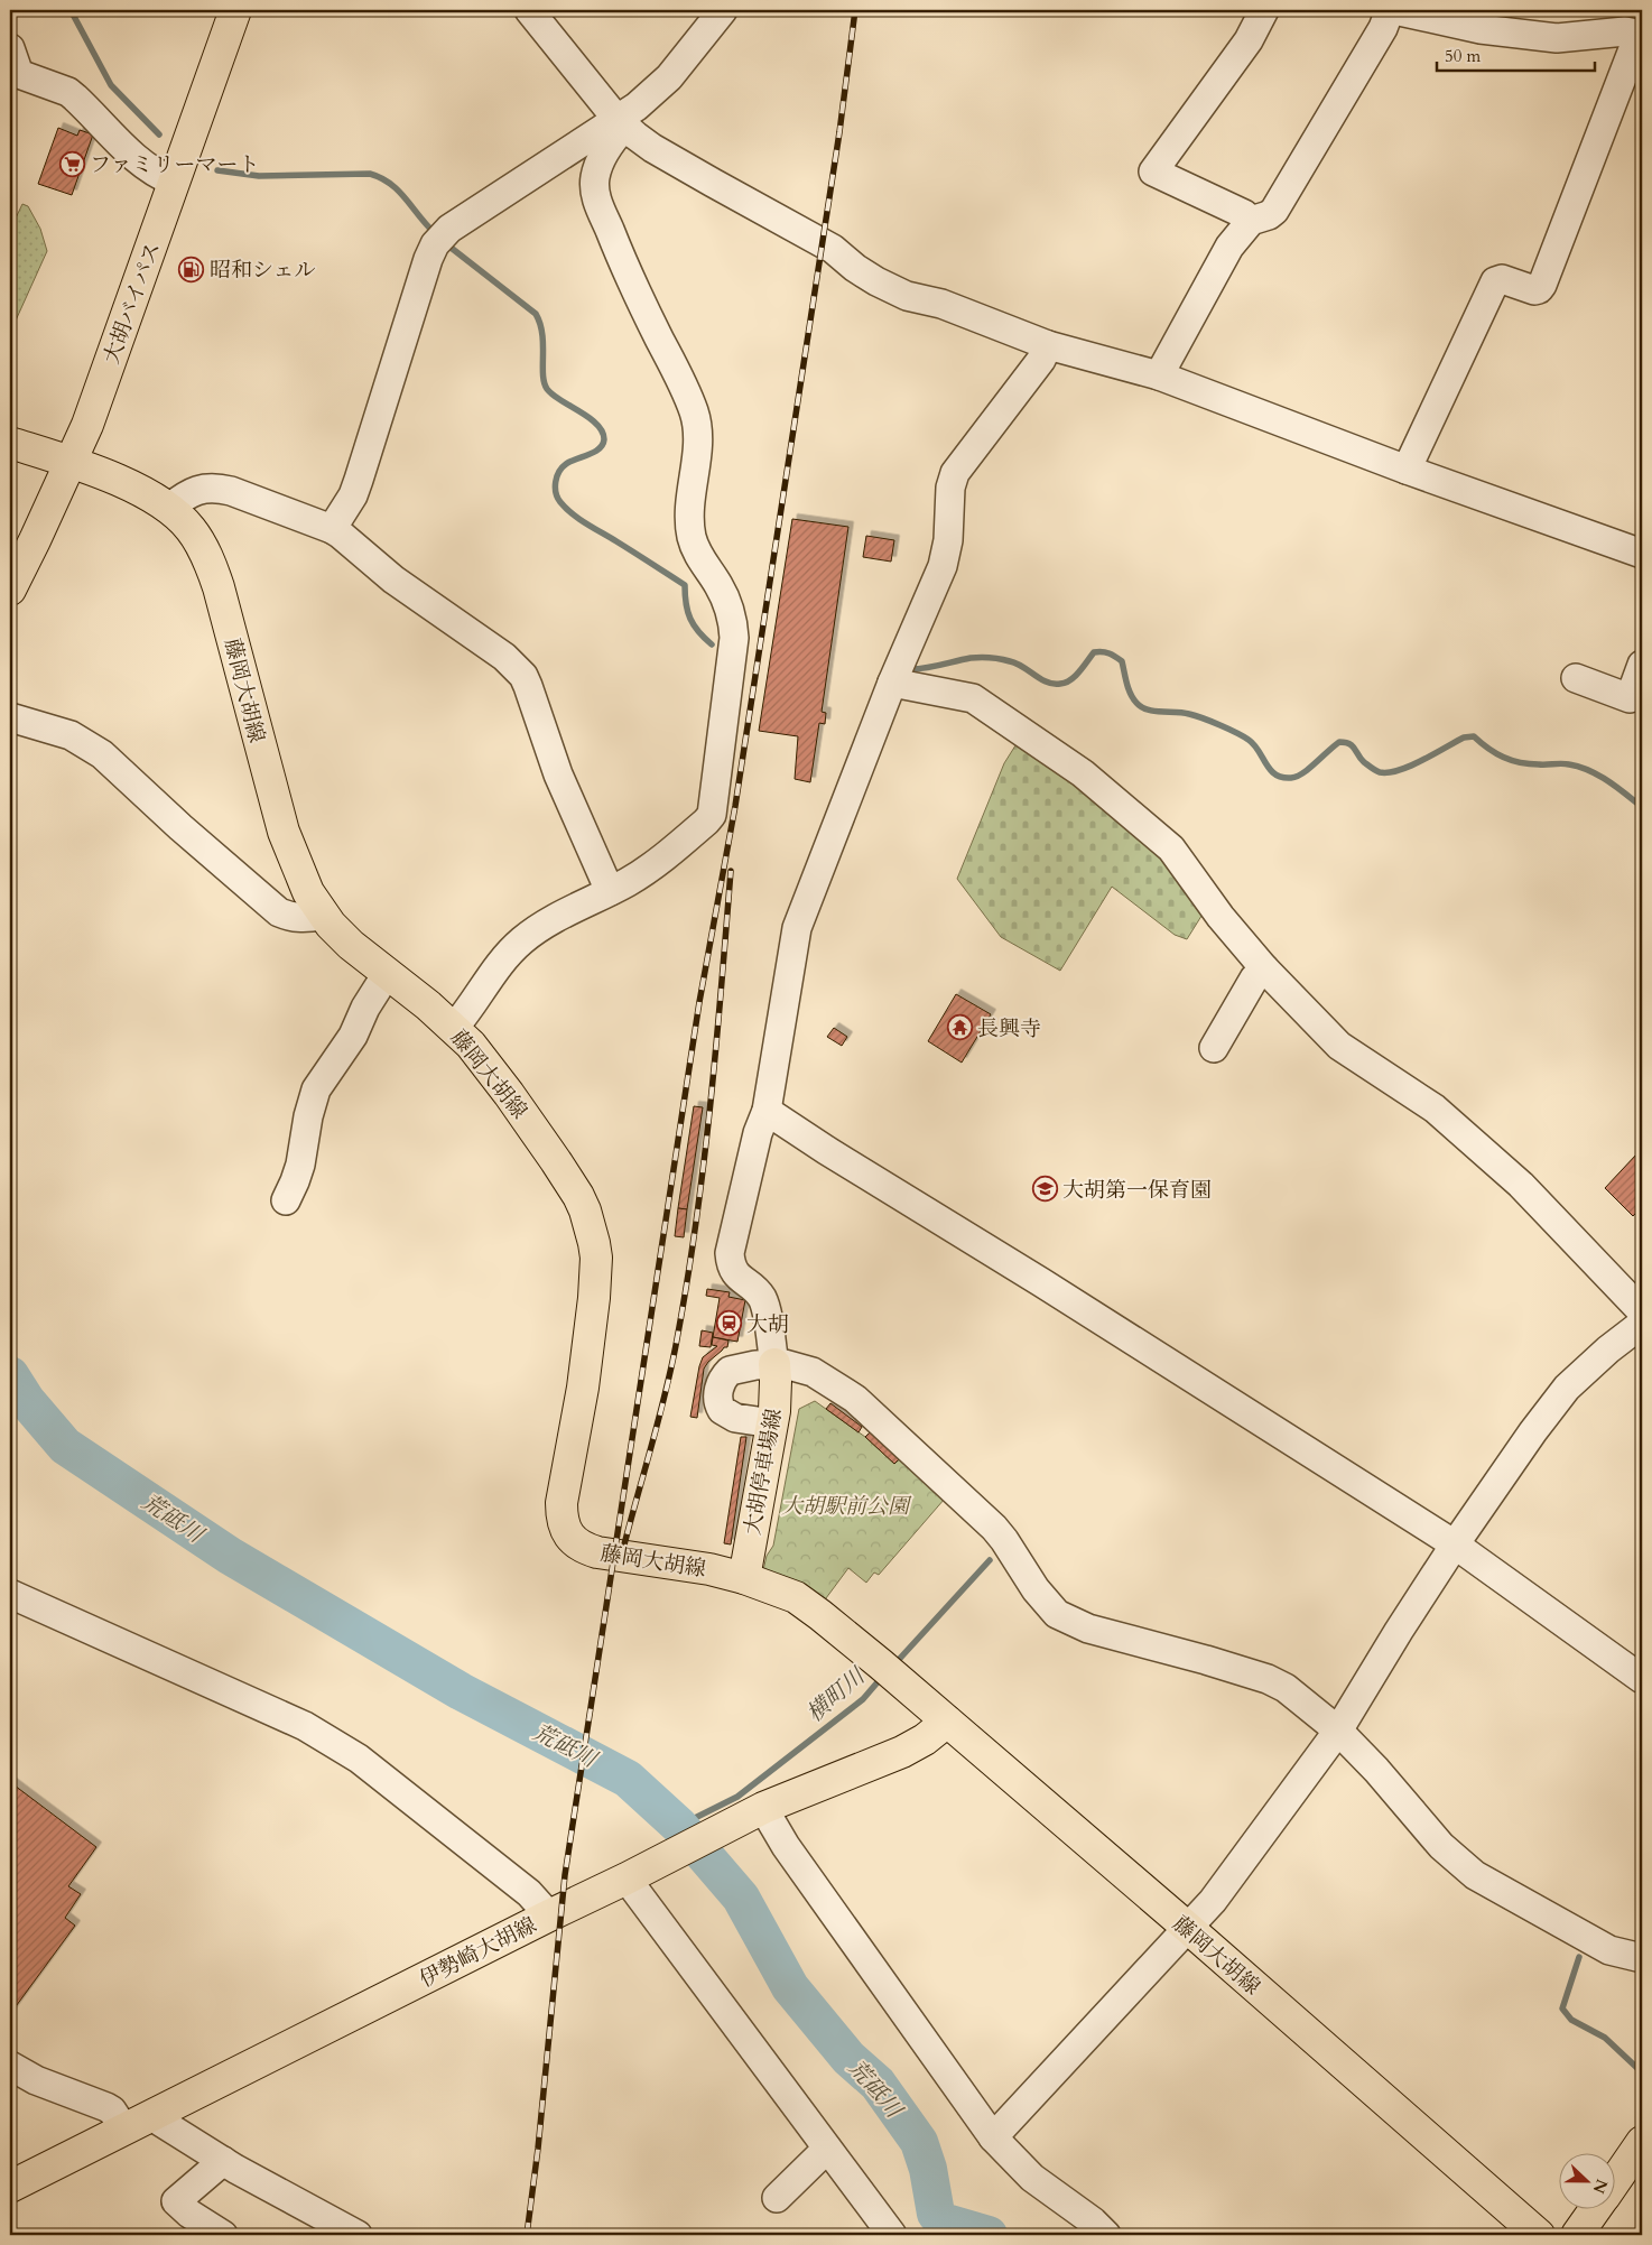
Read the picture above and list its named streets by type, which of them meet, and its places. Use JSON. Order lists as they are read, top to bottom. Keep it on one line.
{"streets":{"main road":["大胡バイパス","藤岡大胡線","大胡停車場線","伊勢崎大胡線"]},"crossings":[["大胡バイパス","藤岡大胡線"],["藤岡大胡線","大胡停車場線"],["藤岡大胡線","伊勢崎大胡線"]],"water":["荒砥川","横町川"],"parks":["大胡駅前公園"],"places":{"supermarket":["ファミリーマート"],"fuel station":["昭和シェル"],"temple":["長興寺"],"school or university":["大胡第一保育園"],"station":["大胡"]},"scale_bar":"50 m","north":"right"}
